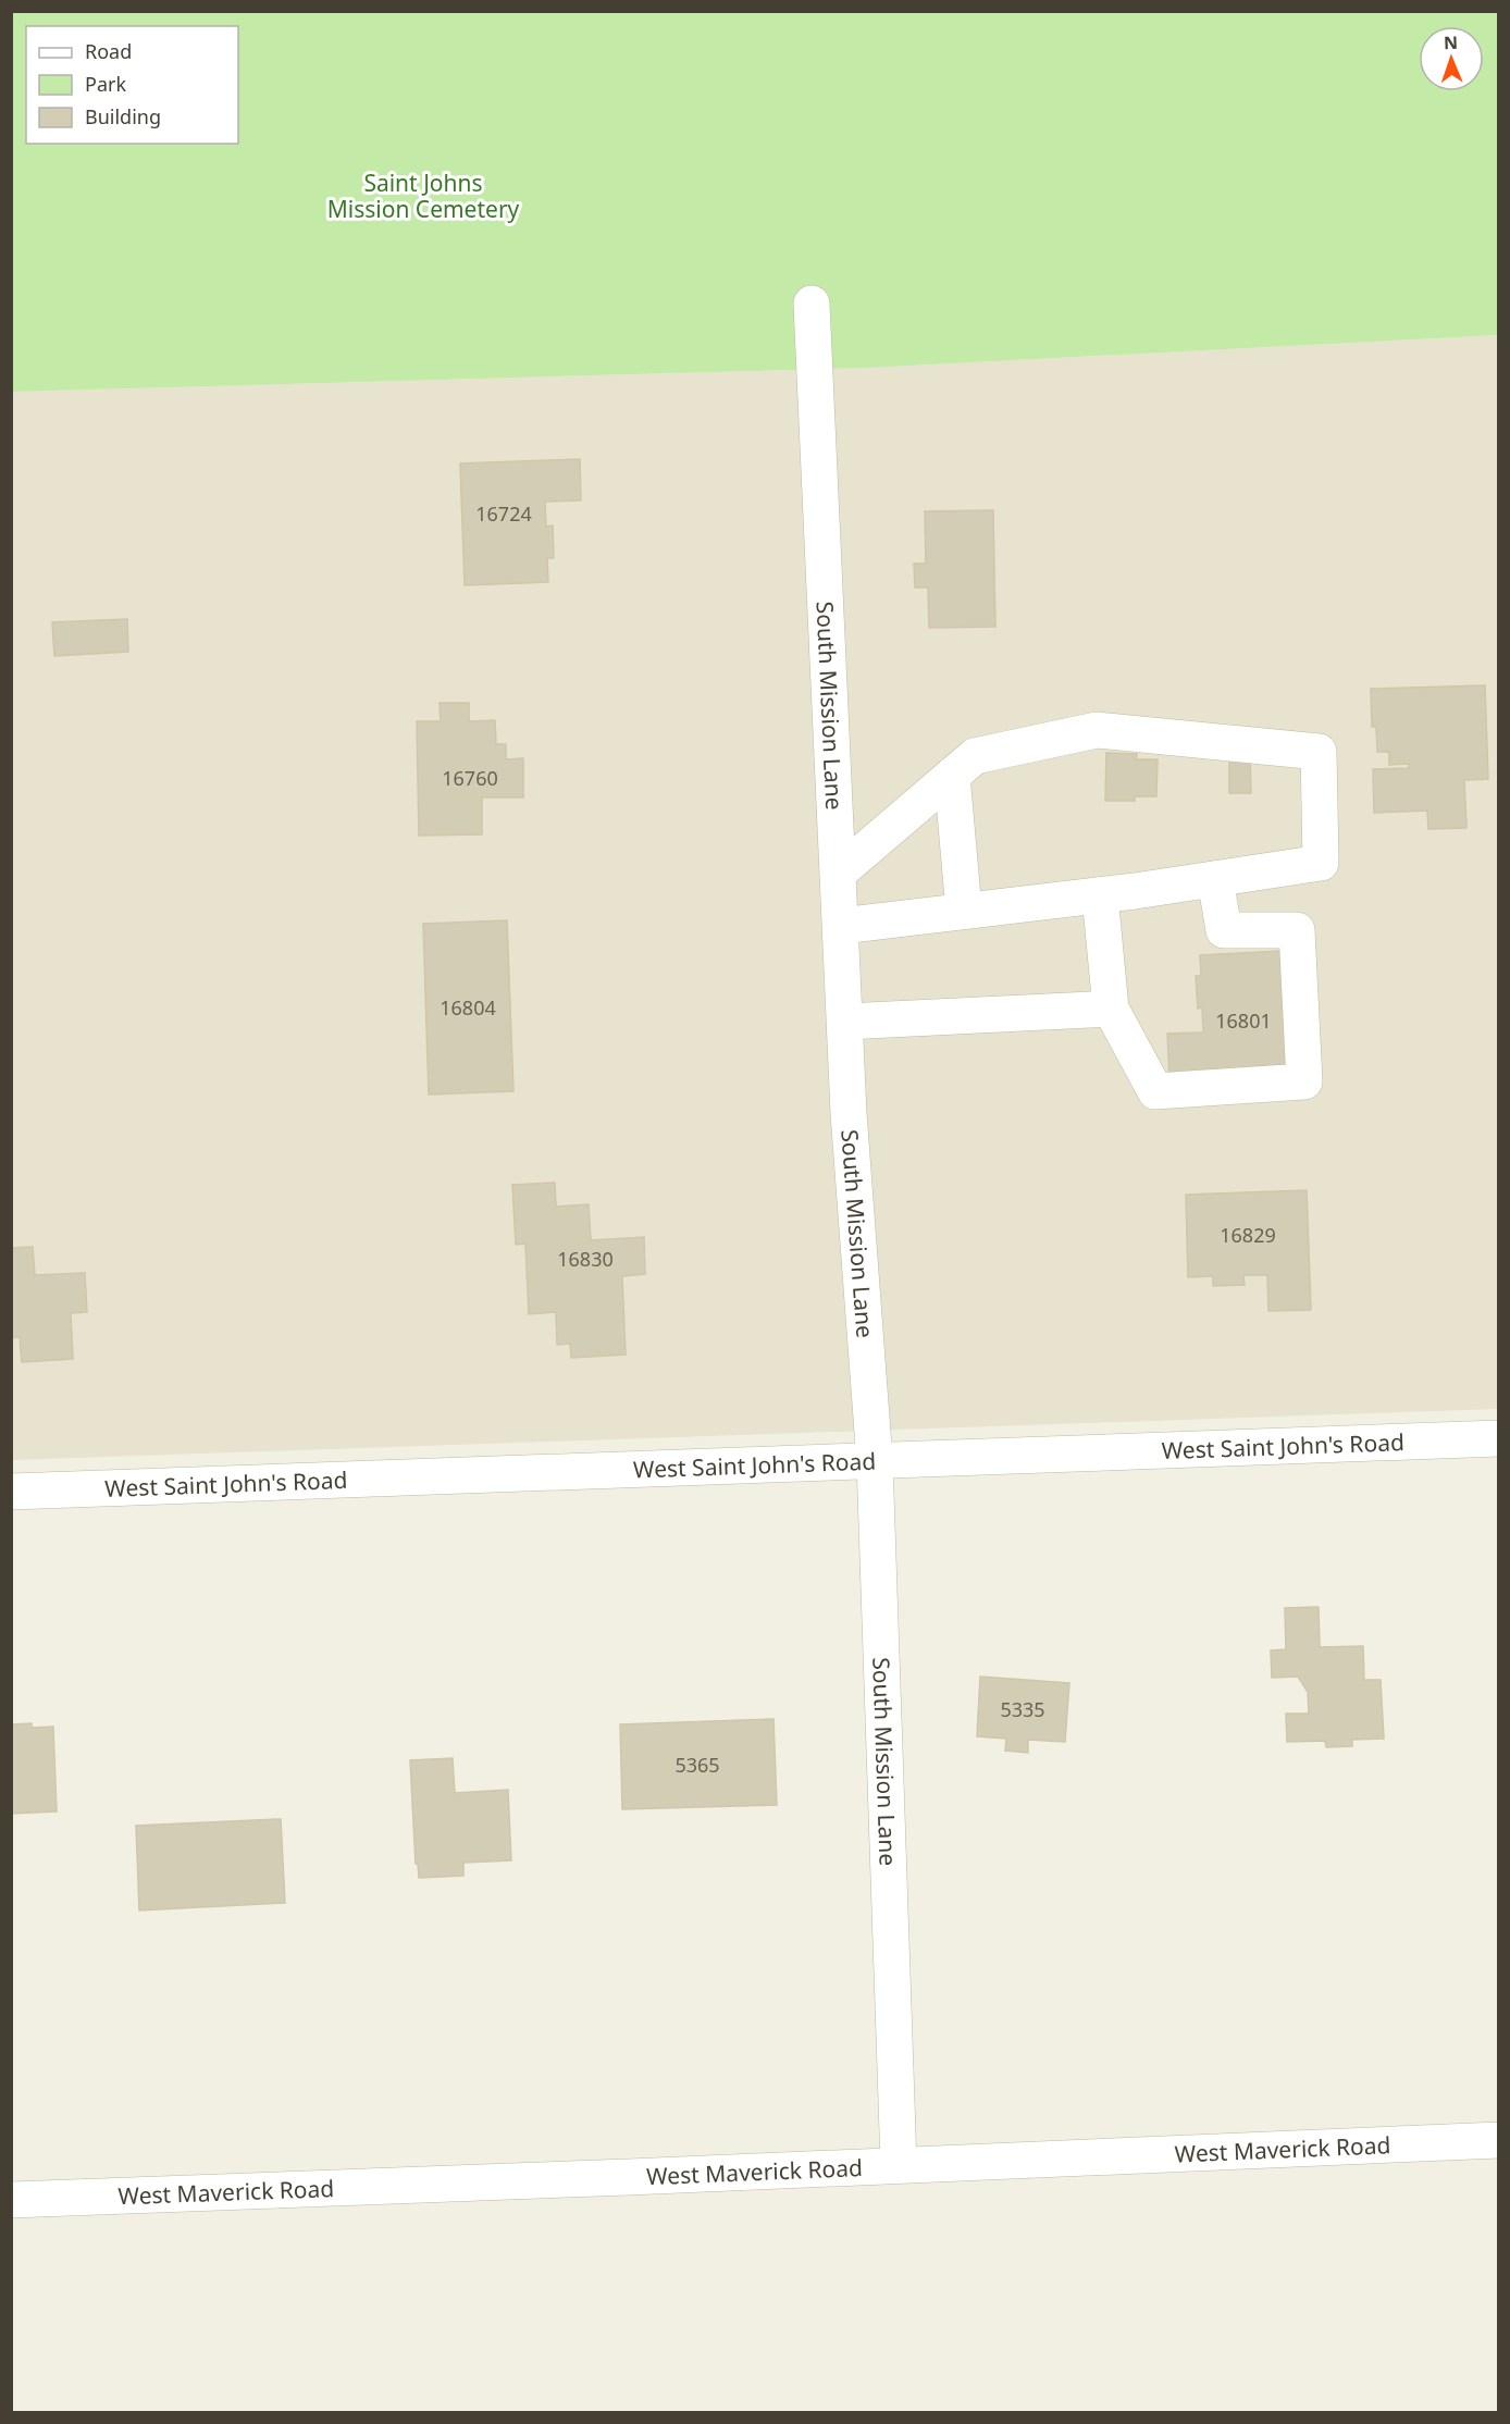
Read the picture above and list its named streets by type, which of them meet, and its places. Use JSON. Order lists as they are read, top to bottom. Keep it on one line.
{"streets":{"street":["South Mission Lane","West Saint John's Road","West Maverick Road"]},"crossings":[["South Mission Lane","West Saint John's Road"],["South Mission Lane","West Maverick Road"]],"parks":["Saint Johns Mission Cemetery"],"house_numbers":["16724","16760","16804","16801","16829","16830","5335","5365"],"legend":["Road","Park","Building"],"north":"top"}
